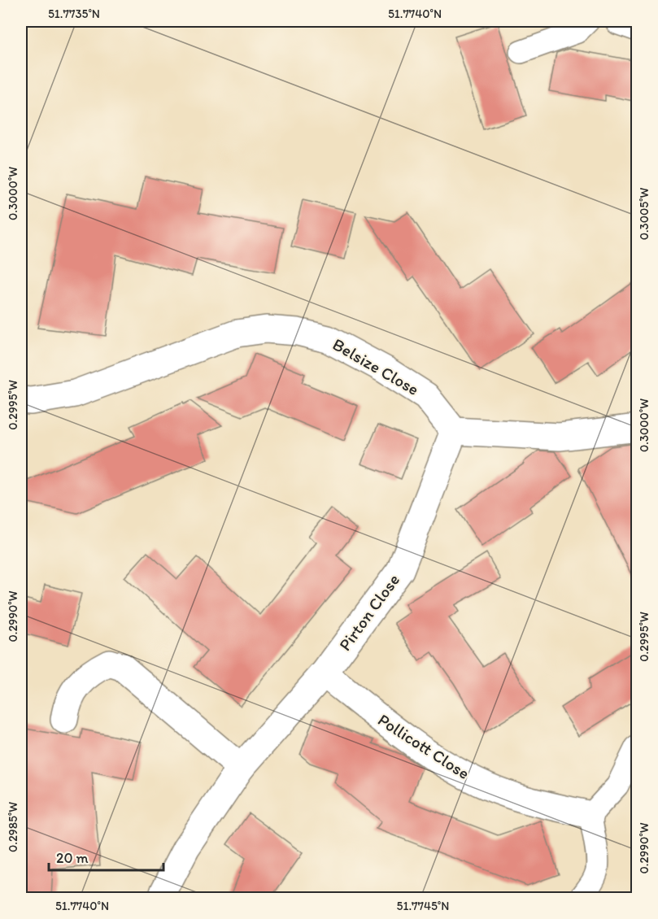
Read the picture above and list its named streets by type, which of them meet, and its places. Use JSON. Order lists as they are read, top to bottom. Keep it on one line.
{"streets":{"street":["Belsize Close","Pirton Close","Pollicott Close"]},"crossings":[["Belsize Close","Pirton Close"],["Pirton Close","Pollicott Close"]],"scale_bar":"20 m","coordinates":["51.7735°N","51.7740°N","0.3000°W","0.3005°W","0.2995°W","0.2990°W","0.2985°W","51.7745°N"]}
